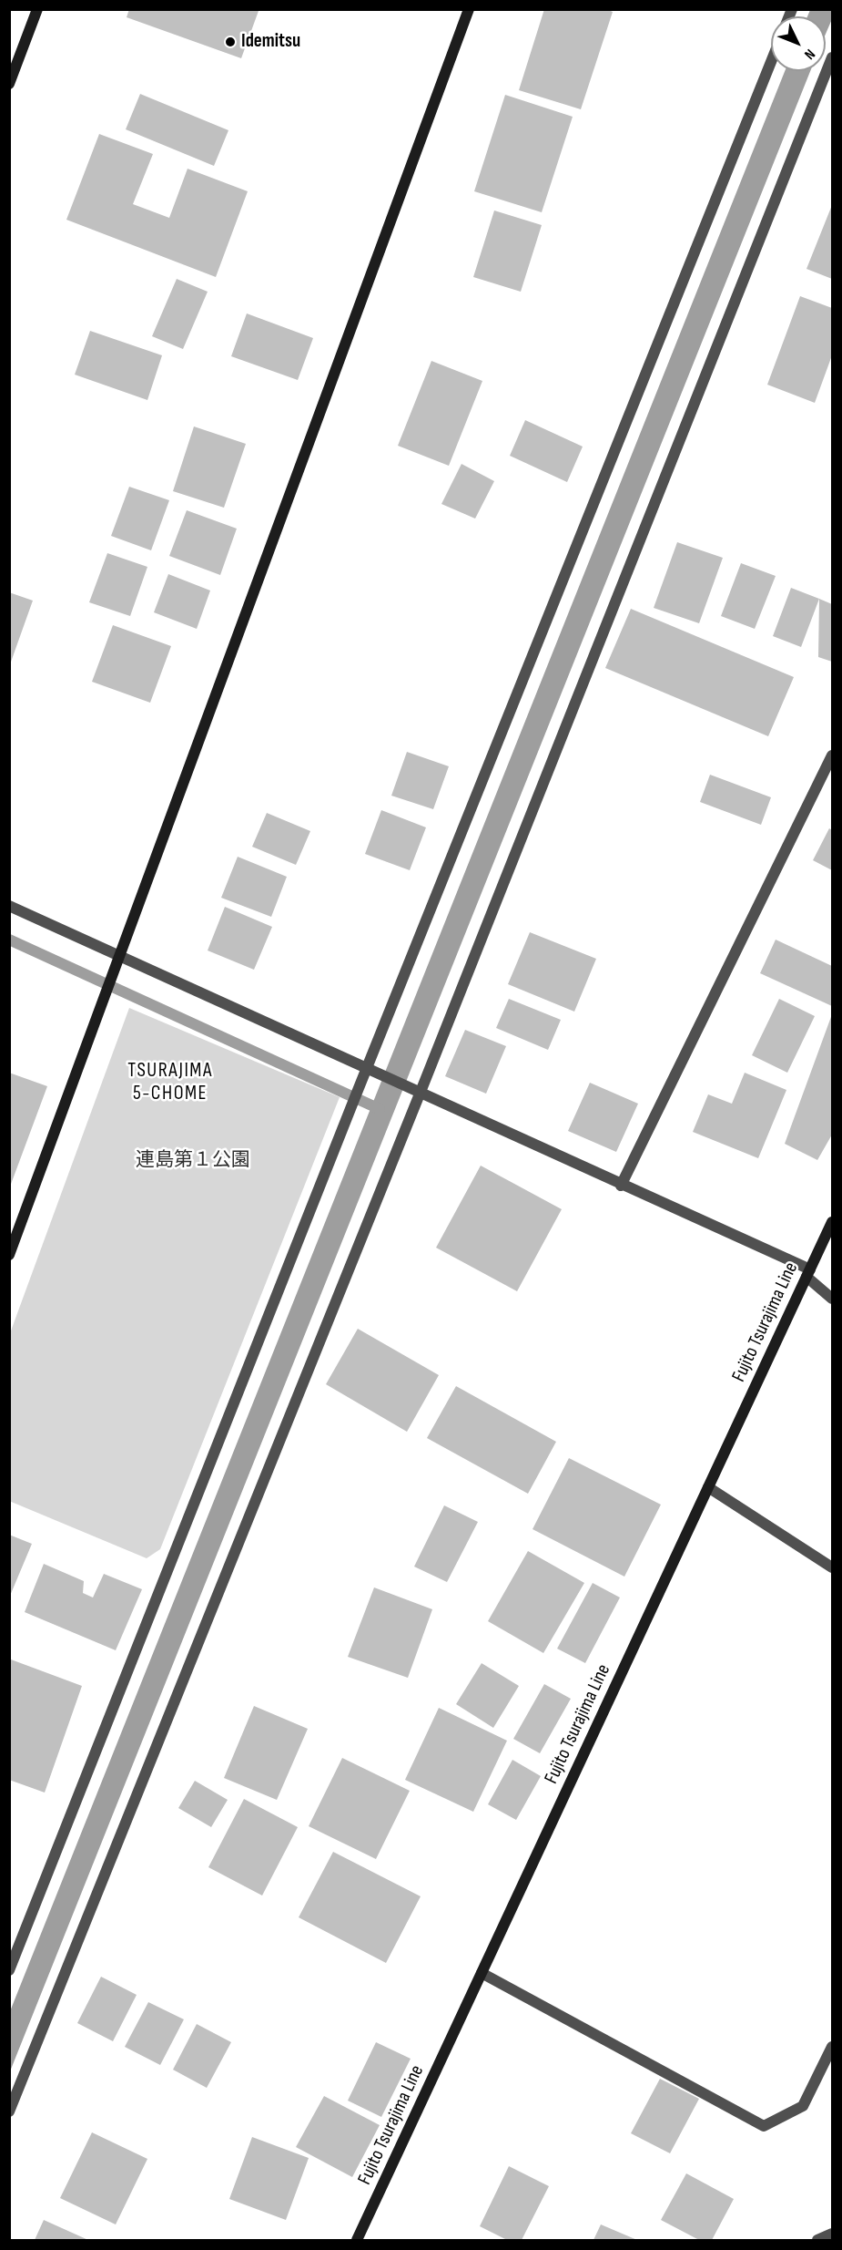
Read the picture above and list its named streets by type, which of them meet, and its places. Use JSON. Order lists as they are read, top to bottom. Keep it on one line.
{"streets":{"street":["Fujito Tsurajima Line"]},"districts":["TSURAJIMA 5-CHOME"],"parks":["連島第１公園"],"places":["Idemitsu"],"north":"bottom right"}
